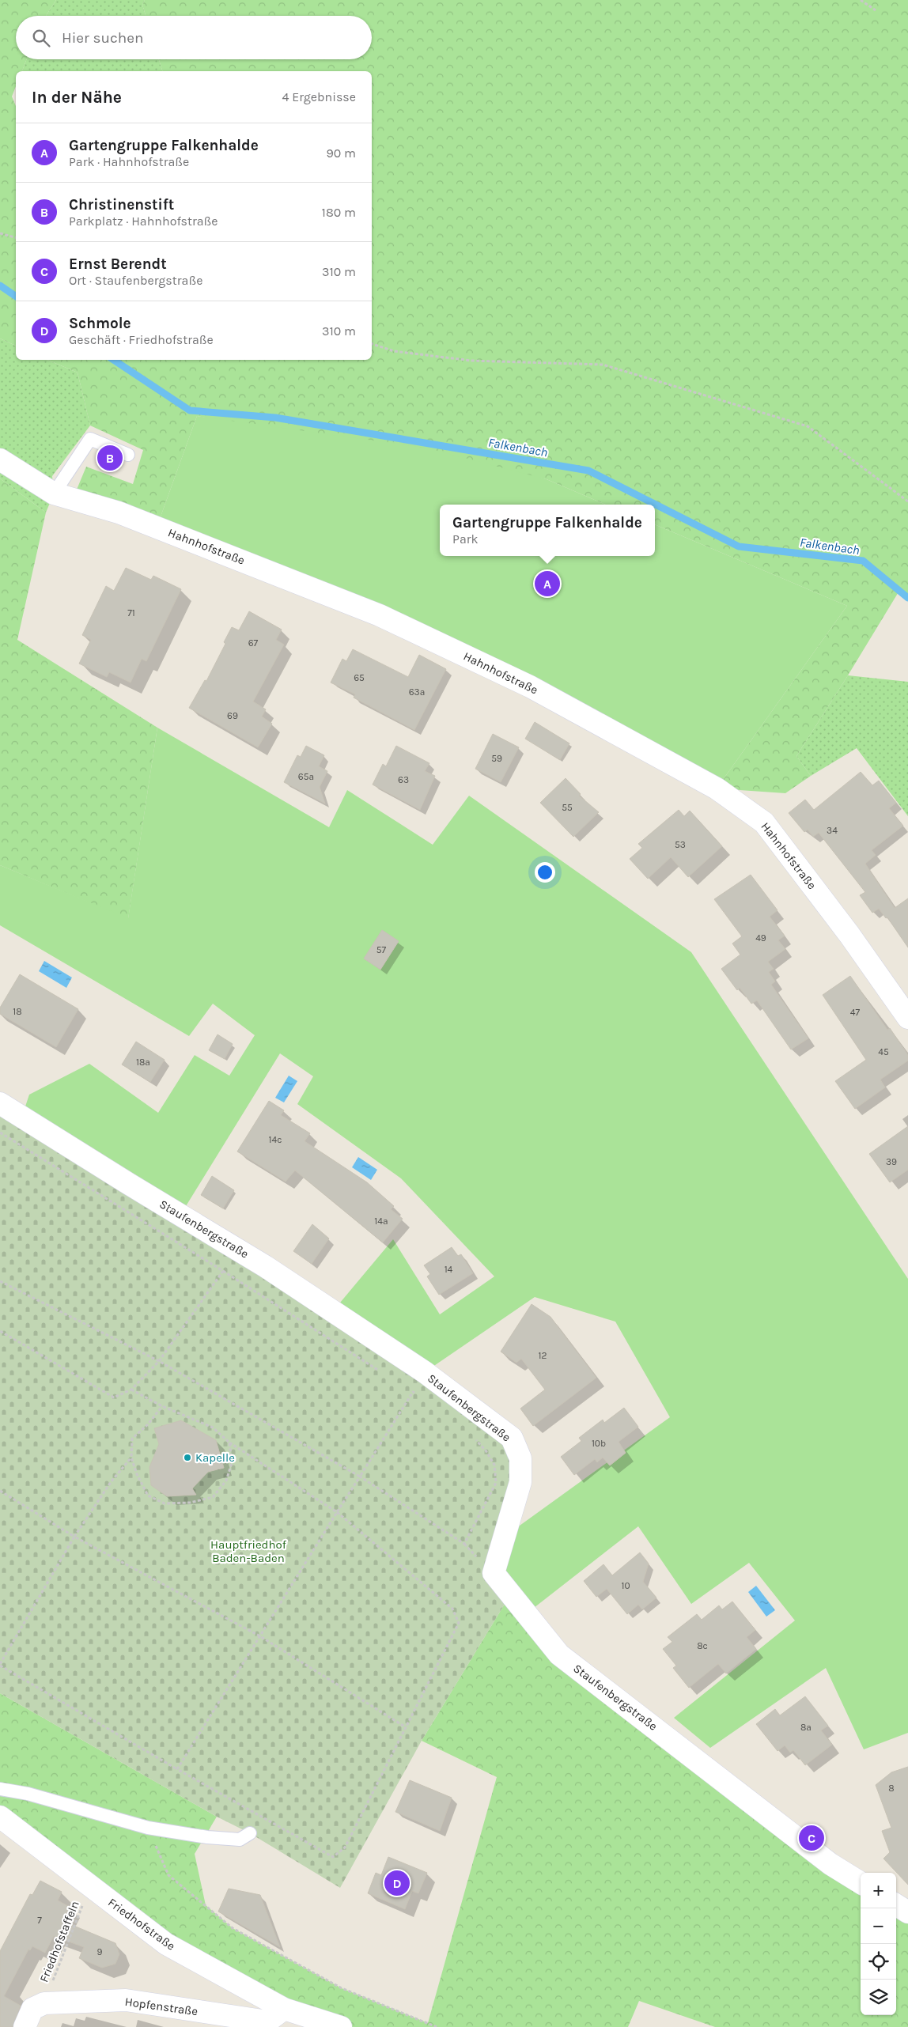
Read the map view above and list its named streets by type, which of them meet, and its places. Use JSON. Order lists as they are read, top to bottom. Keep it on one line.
{"streets":{"street":["Hahnhofstraße","Staufenbergstraße","Friedhofstraße","Hopfenstraße"],"path":["Friedhofstaffeln"]},"crossings":[["Friedhofstraße","Friedhofstaffeln"],["Friedhofstraße","Hopfenstraße"],["Friedhofstaffeln","Hopfenstraße"]],"water":["Falkenbach"],"parks":["Hauptfriedhof Baden-Baden"],"places":["Kapelle"],"house_numbers":["71","67","65","63a","69","59","65a","63","55","34","53","49","57","18","47","45","18a","14c","39","14a","14","12","10b","10","8c","8a","8","7","9"],"page":{"search":"Hier suchen","heading":["In der Nähe","4 Ergebnisse"],"list":[{"mark":"A","name":"Gartengruppe Falkenhalde","note":"Park · Hahnhofstraße","value":"90 m"},{"mark":"B","name":"Christinenstift","note":"Parkplatz · Hahnhofstraße","value":"180 m"},{"mark":"C","name":"Ernst Berendt","note":"Ort · Staufenbergstraße","value":"310 m"},{"mark":"D","name":"Schmole","note":"Geschäft · Friedhofstraße","value":"310 m"}],"pins":["B","A","C","D"],"popup":["Gartengruppe Falkenhalde","Park"],"map_buttons":["+","−"]}}
